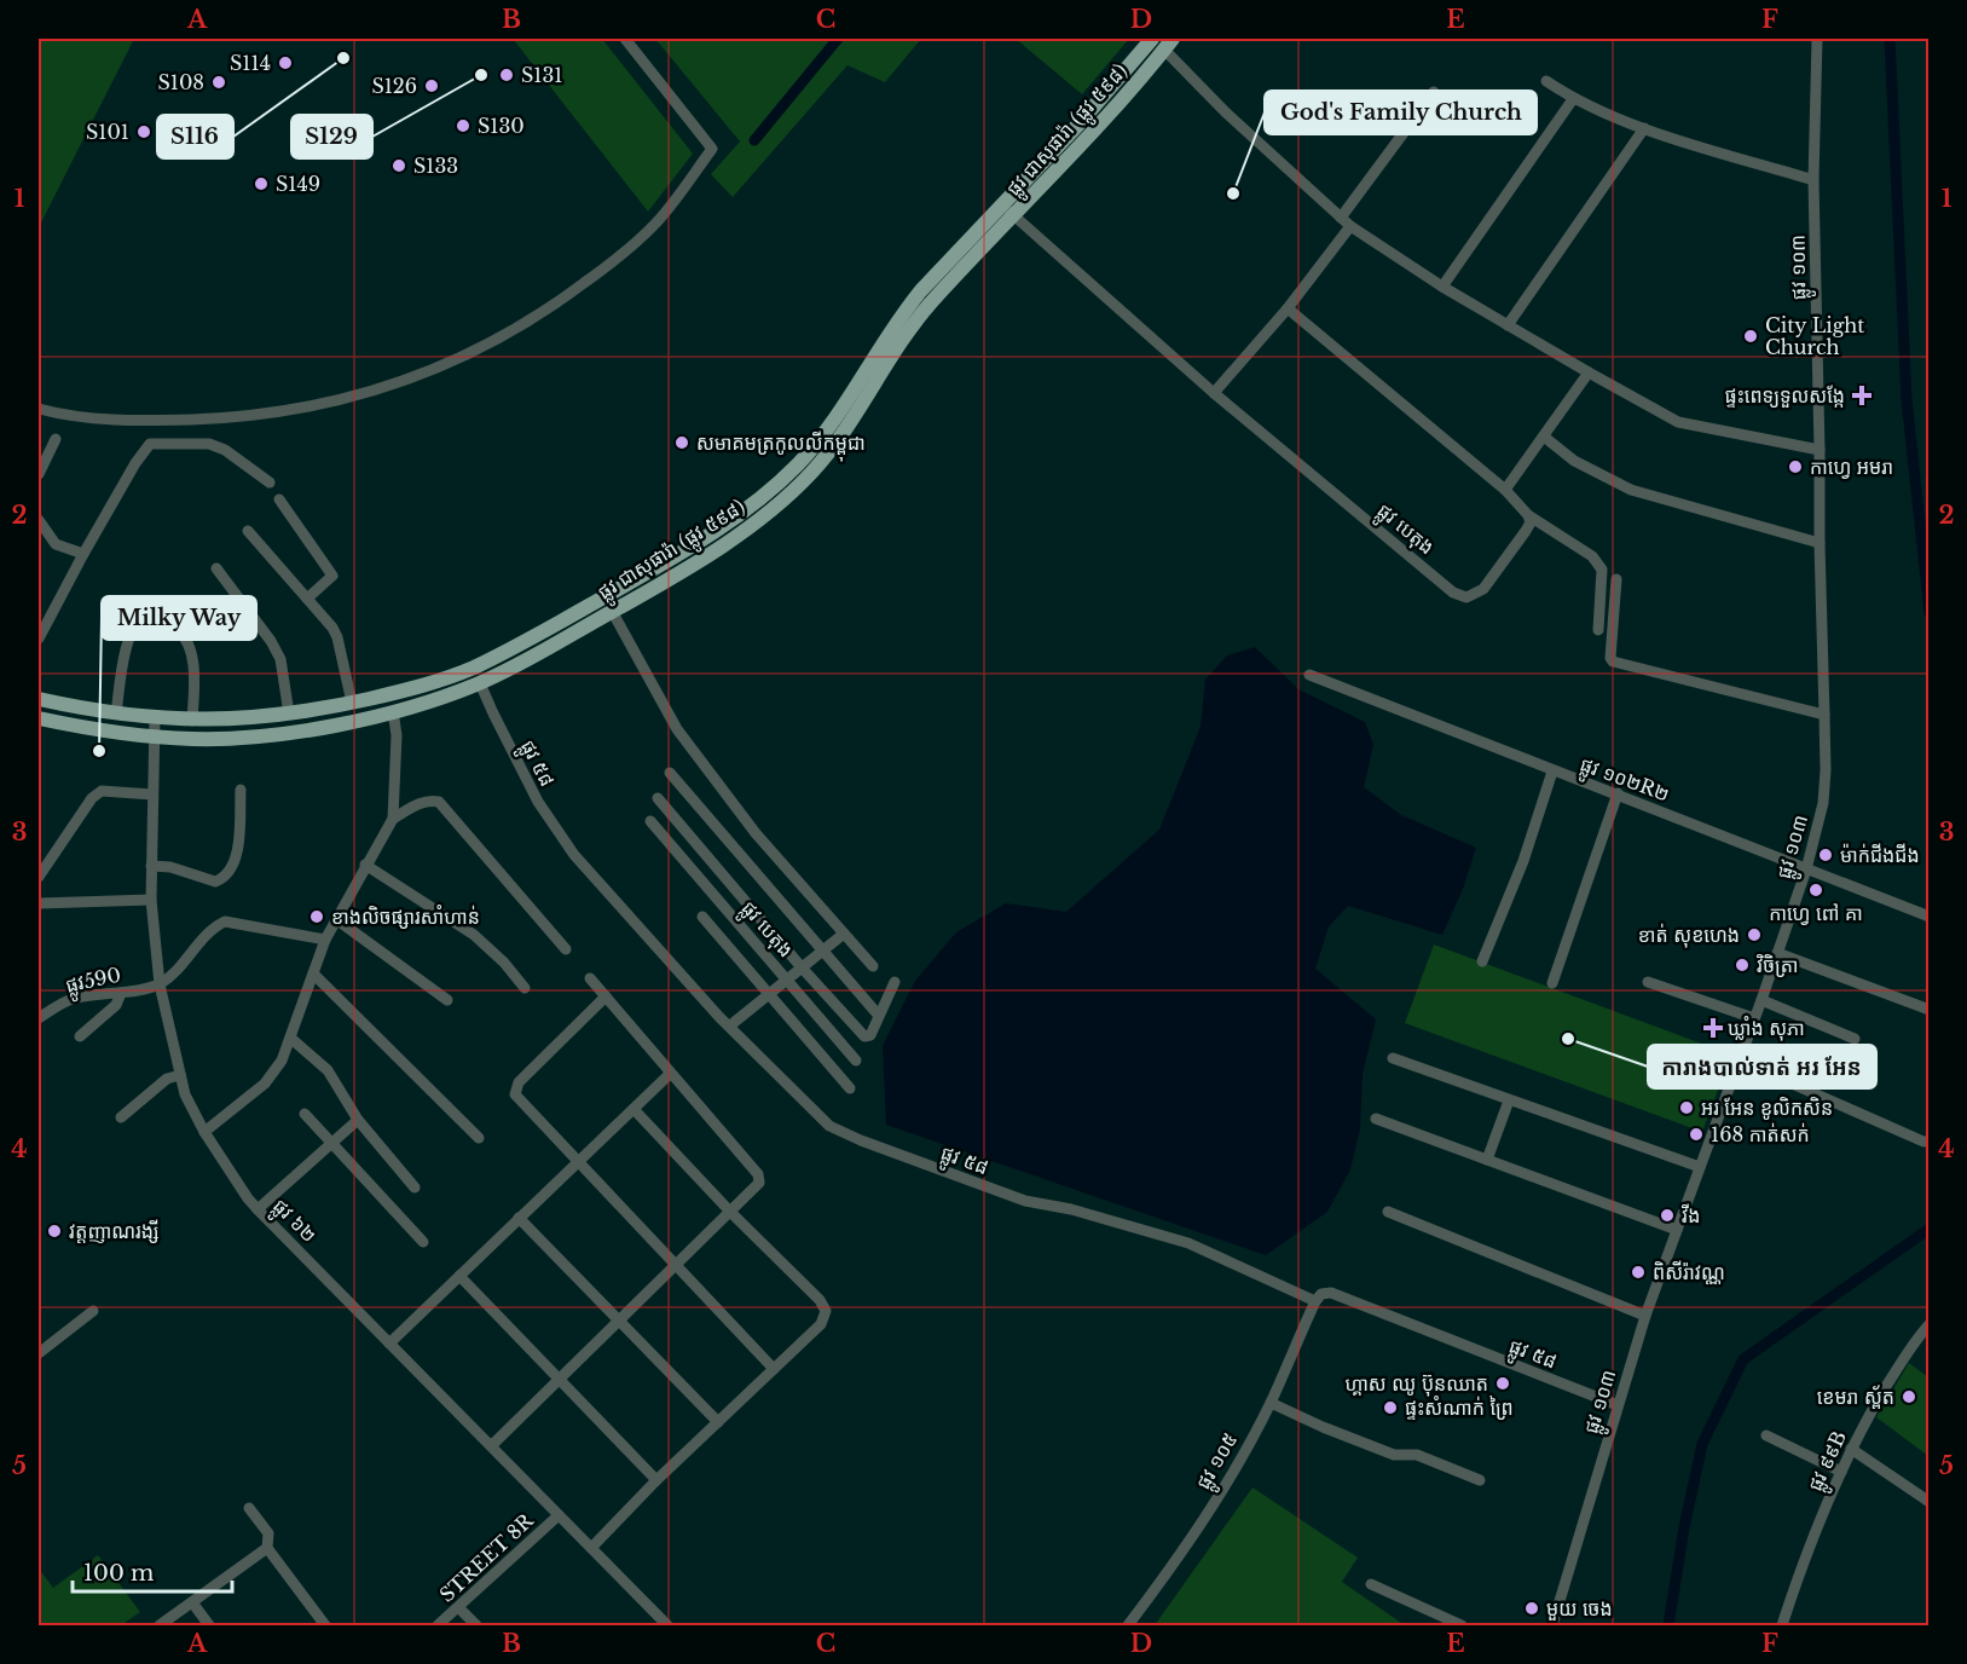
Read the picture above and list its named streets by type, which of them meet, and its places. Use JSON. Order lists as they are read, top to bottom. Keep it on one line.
{"streets":{"main road":["ផ្លូវ ជាសុផារ៉ា (ផ្លូវ ៥៩៨)"],"street":["ផ្លូវ ១០៣","ផ្លូវ បេតុង","ផ្លូវ ៥៨","ផ្លូវ ១០២R២","ផ្លូវ590","ផ្លូវ ៦២","ផ្លូវ ១០៥","ផ្លូវ ៩៩B","STREET 8R"]},"crossings":[["ផ្លូវ ជាសុផារ៉ា (ផ្លូវ ៥៩៨)","ផ្លូវ បេតុង"],["ផ្លូវ ជាសុផារ៉ា (ផ្លូវ ៥៩៨)","ផ្លូវ ៥៨"],["ផ្លូវ ជាសុផារ៉ា (ផ្លូវ ៥៩៨)","ផ្លូវ ៦២"],["ផ្លូវ ១០៣","ផ្លូវ ៥៨"],["ផ្លូវ ១០៣","ផ្លូវ ១០២R២"],["ផ្លូវ ៥៨","ផ្លូវ ១០៥"],["ផ្លូវ590","ផ្លូវ ៦២"],["ផ្លូវ ៦២","STREET 8R"]],"places":{"other":["S116","S114","S129","S131","S108","S126","S130","S101","S133","S149","God's Family Church","City Light Church","សមាគមត្រកូលលីកម្ពុជា","កាហ្វេ អមរា","Milky Way","ម៉ាក់ជីងជីង","កាហ្វេ ពៅ គា","ខាងលិចផ្សារសាំហាន់","ខាត់ សុខហេង","វិចិត្រា","ការាងបាល់ទាត់ អរ អែន","អរ អែន ខូលិកសិន","168 កាត់សក់","វីង","វត្តញាណរង្សី","ពិសីរ៉ាវណ្ណ","ហ្គាស ឈូ ប៊ុនឈាត","ខេមរា ស្ព័ត","ផ្ទះសំណាក់ ព្រៃ","មួយ ចេង"],"health":["ផ្ទះពេទ្យទួលសង្កែ","ឃ្លាំង សុភា"]},"scale_bar":"100 m","grid":{"columns":["A","B","C","D","E","F"],"rows":["1","2","3","4","5"]}}
